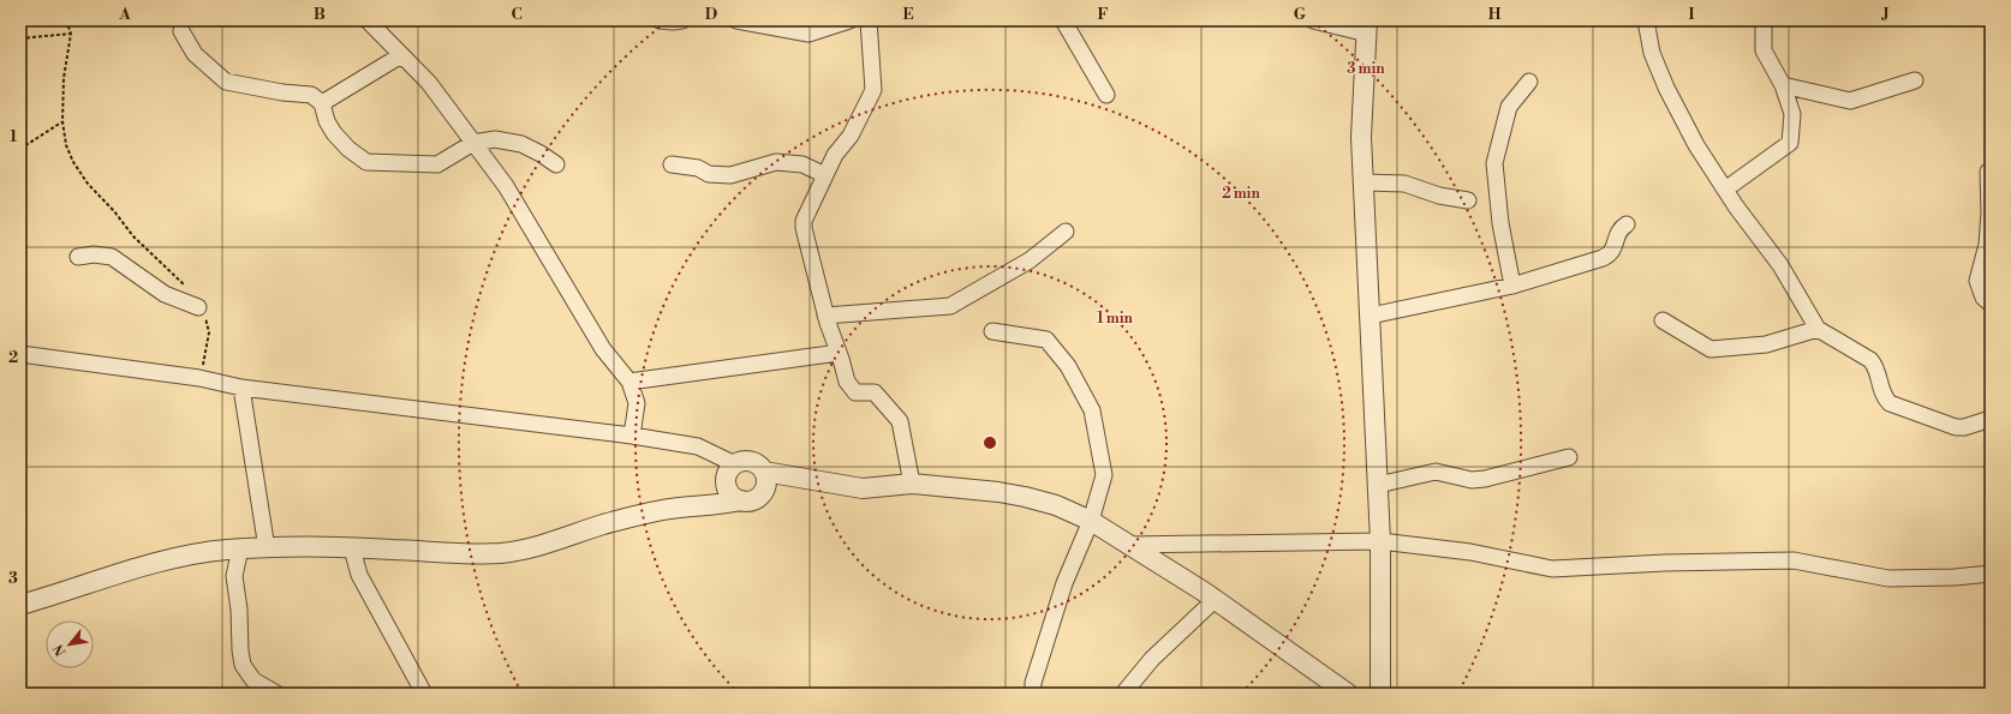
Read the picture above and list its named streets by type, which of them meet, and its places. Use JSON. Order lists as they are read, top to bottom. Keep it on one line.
{"north":"bottom left","grid":{"columns":["A","B","C","D","E","F","G","H","I","J"],"rows":["1","2","3"]},"rings":["3 min","2 min","1 min"]}
